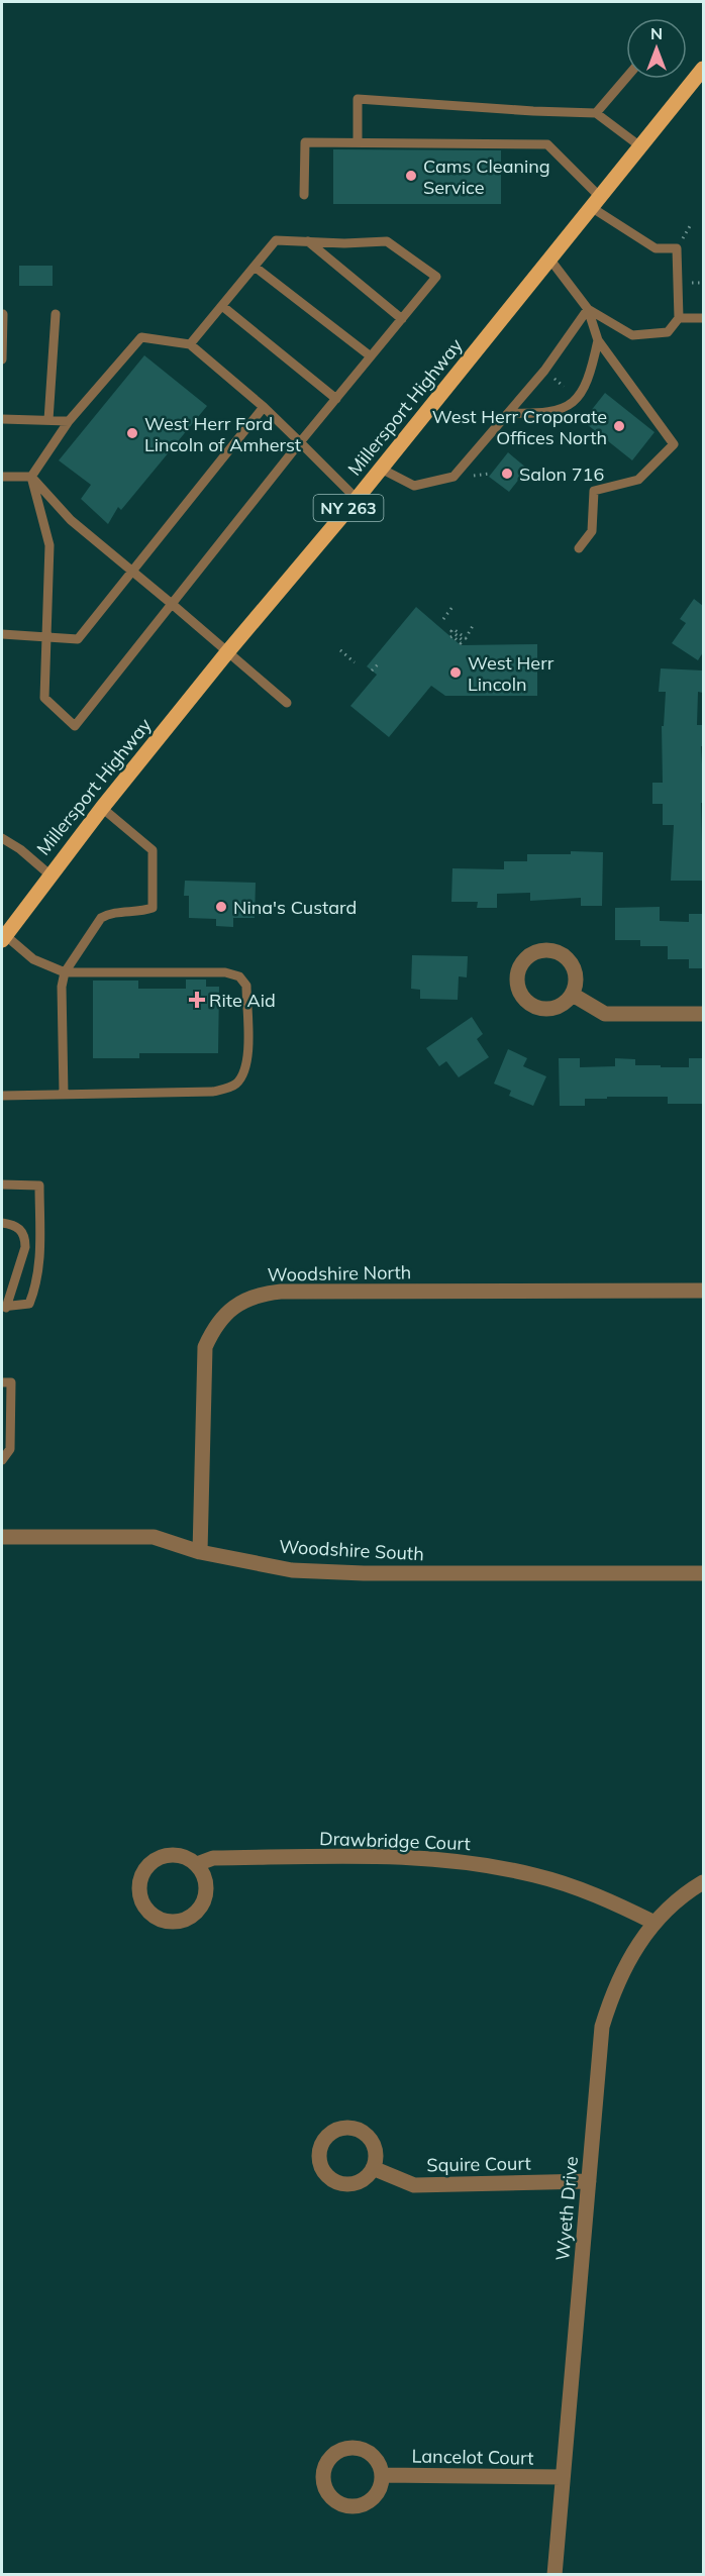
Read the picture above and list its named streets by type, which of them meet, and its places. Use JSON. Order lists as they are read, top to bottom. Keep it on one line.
{"streets":{"main road":["Millersport Highway","NY 263"],"street":["Woodshire North","Woodshire South","Drawbridge Court","Squire Court","Wyeth Drive","Lancelot Court"]},"crossings":[["Woodshire North","Woodshire South"],["Drawbridge Court","Wyeth Drive"],["Squire Court","Wyeth Drive"],["Wyeth Drive","Lancelot Court"]],"places":{"other":["Cams Cleaning Service","West Herr Croporate Offices North","West Herr Ford Lincoln of Amherst","Salon 716","West Herr Lincoln","Nina's Custard"],"health":["Rite Aid"]},"north":"top"}
